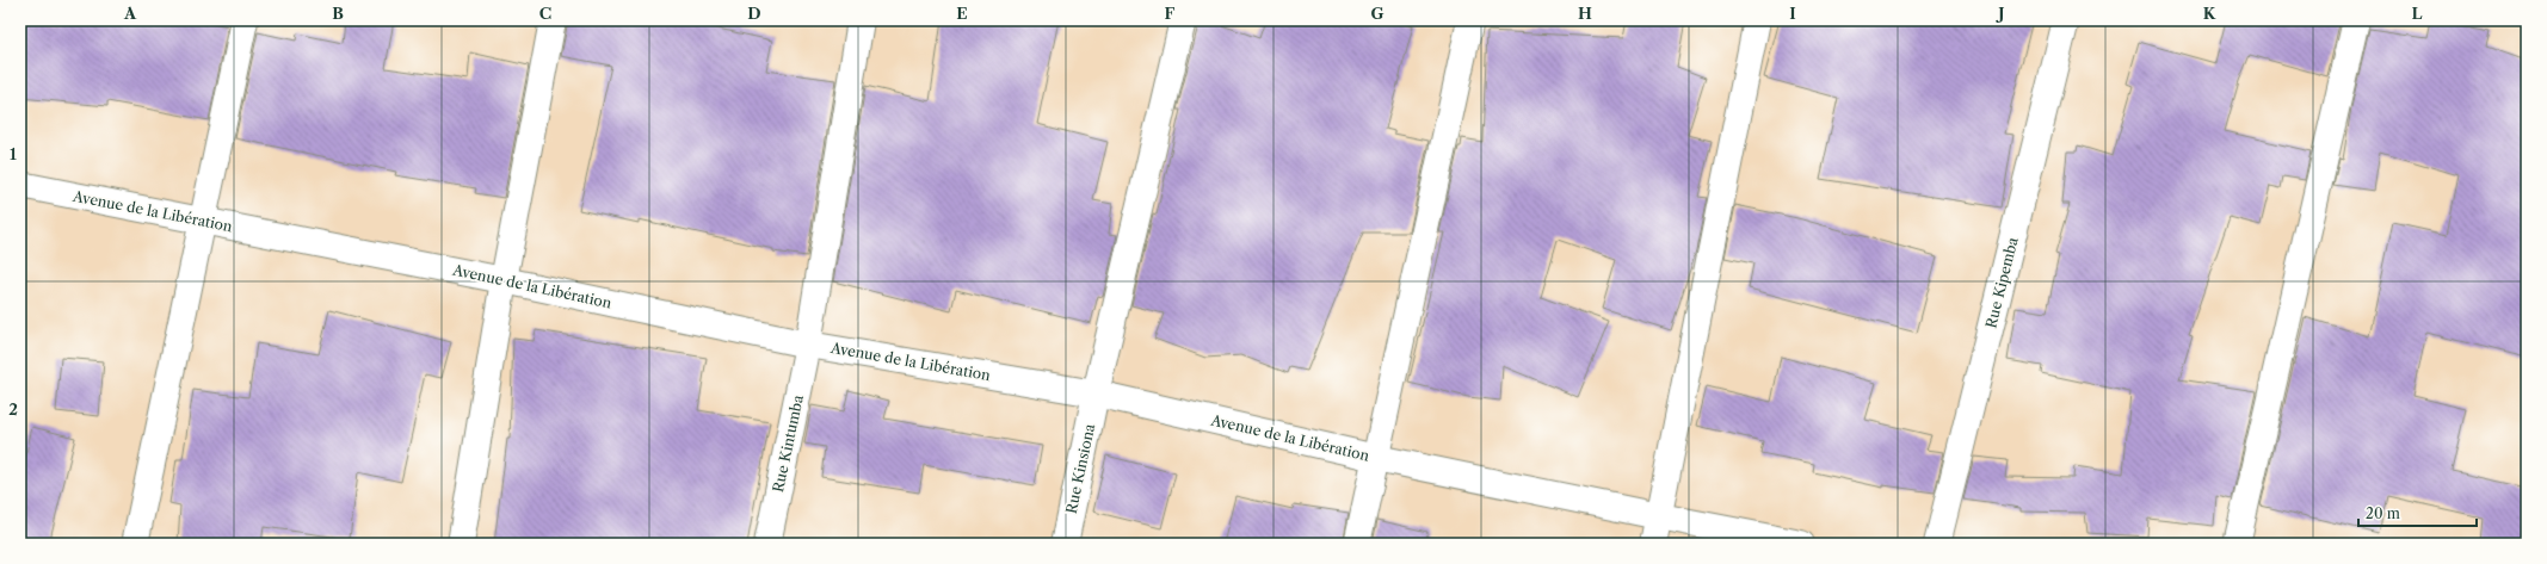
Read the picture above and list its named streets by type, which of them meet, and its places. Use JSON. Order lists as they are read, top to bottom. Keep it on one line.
{"streets":{"main road":["Avenue de la Libération","Rue Kipemba","Rue Kintumba","Rue Kinsiona"]},"crossings":[["Avenue de la Libération","Rue Kintumba"],["Avenue de la Libération","Rue Kinsiona"]],"scale_bar":"20 m","grid":{"columns":["A","B","C","D","E","F","G","H","I","J","K","L"],"rows":["1","2"]}}
